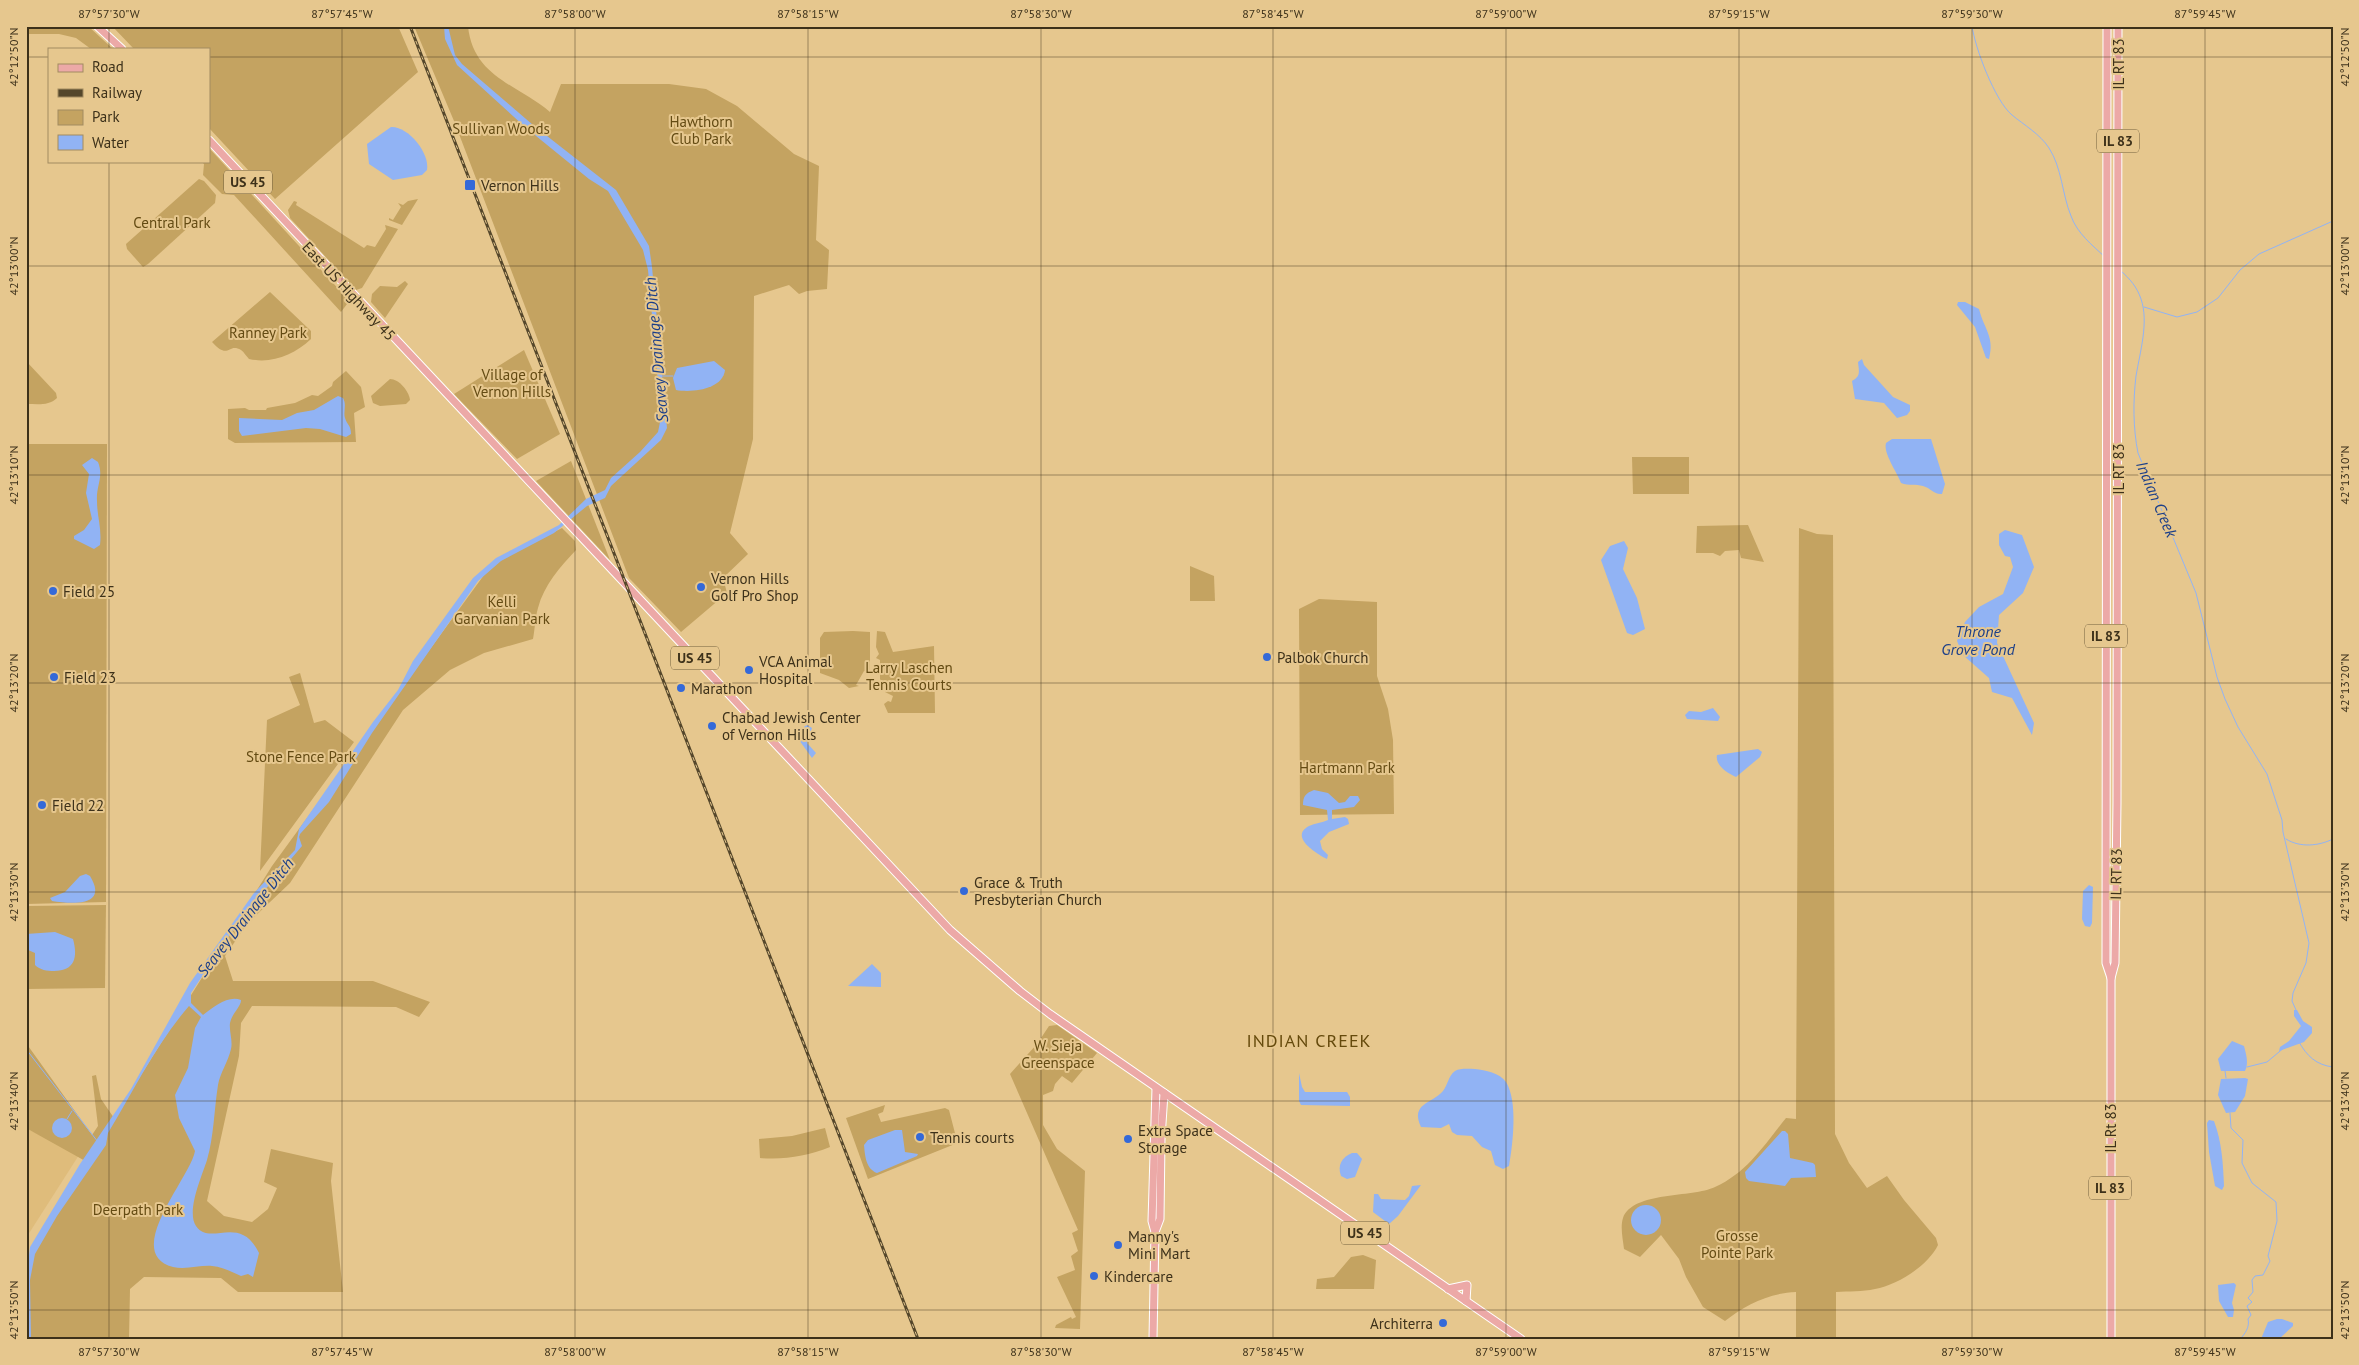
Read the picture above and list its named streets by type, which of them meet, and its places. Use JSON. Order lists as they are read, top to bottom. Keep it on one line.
{"streets":{"main road":["IL RT 83","IL 83","US 45","East US Highway 45","IL Rt 83"]},"crossings":[["IL RT 83","IL Rt 83"],["US 45","East US Highway 45"]],"districts":["INDIAN CREEK"],"water":["Seavey Drainage Ditch","Indian Creek","Throne Grove Pond"],"parks":["Hawthorn Club Park","Sullivan Woods","Central Park","Ranney Park","Village of Vernon Hills","Kelli Garvanian Park","Larry Laschen Tennis Courts","Stone Fence Park","Hartmann Park","W. Sieja Greenspace","Deerpath Park","Grosse Pointe Park"],"places":{"transit":["Vernon Hills"],"other":["Vernon Hills Golf Pro Shop","Field 25","Palbok Church","VCA Animal Hospital","Field 23","Marathon","Chabad Jewish Center of Vernon Hills","Field 22","Grace & Truth Presbyterian Church","Tennis courts","Extra Space Storage","Manny's Mini Mart","Kindercare","Architerra"]},"legend":["Road","Railway","Park","Water"],"coordinates":["87°57'30\"W","87°57'45\"W","87°58'00\"W","87°58'15\"W","87°58'30\"W","87°58'45\"W","87°59'00\"W","87°59'15\"W","87°59'30\"W","87°59'45\"W","42°12'50\"N","42°13'00\"N","42°13'10\"N","42°13'20\"N","42°13'30\"N","42°13'40\"N","42°13'50\"N"]}
